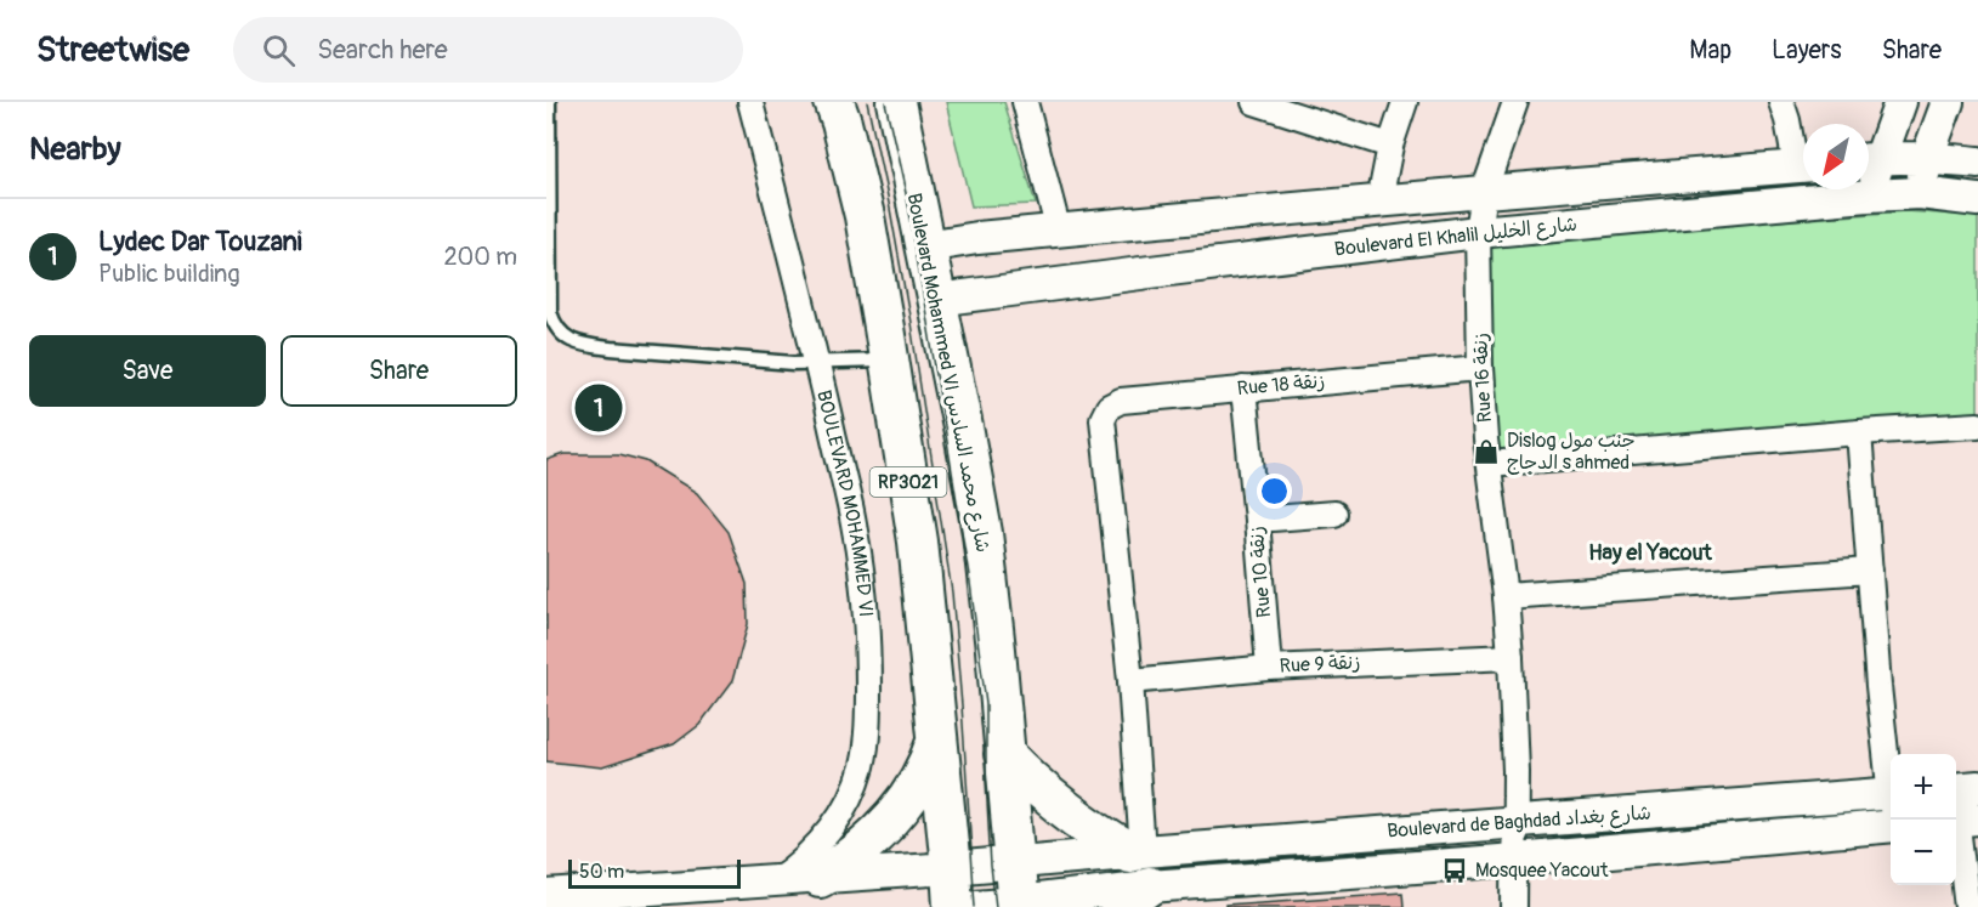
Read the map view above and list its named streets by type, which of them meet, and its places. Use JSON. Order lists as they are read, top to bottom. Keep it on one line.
{"streets":{"main road":["Boulevard Mohammed VI شارع محمد السادس","RP3021"],"street":["Boulevard El Khalil شارع الخليل","Rue 16 زنقة","Rue 18 زنقة","BOULEVARD MOHAMMED VI","Rue 10 زنقة","Rue 9 زنقة","Boulevard de Baghdad شارع بغداد"]},"crossings":[["Boulevard El Khalil شارع الخليل","Boulevard Mohammed VI شارع محمد السادس"],["Boulevard El Khalil شارع الخليل","Rue 16 زنقة"],["Rue 16 زنقة","Rue 18 زنقة"],["Rue 16 زنقة","Rue 9 زنقة"],["Rue 16 زنقة","Boulevard de Baghdad شارع بغداد"],["Rue 18 زنقة","Rue 10 زنقة"],["Rue 18 زنقة","Rue 9 زنقة"],["Rue 10 زنقة","Rue 9 زنقة"]],"districts":["Hay el Yacout"],"places":{"shop":["Dislog جنب مول الدجاج s ahmed"],"bus stop":["Mosquee Yacout"]},"scale_bar":"50 m","north":"bottom left","page":{"header":"Streetwise","search":"Search here","nav":["Map","Layers","Share"],"heading":"Nearby","list":[{"mark":"1","name":"Lydec Dar Touzani","note":"Public building","value":"200 m"}],"buttons":["Save","Share"],"pins":"1","map_buttons":["+","−"],"scale":"50 m"}}
